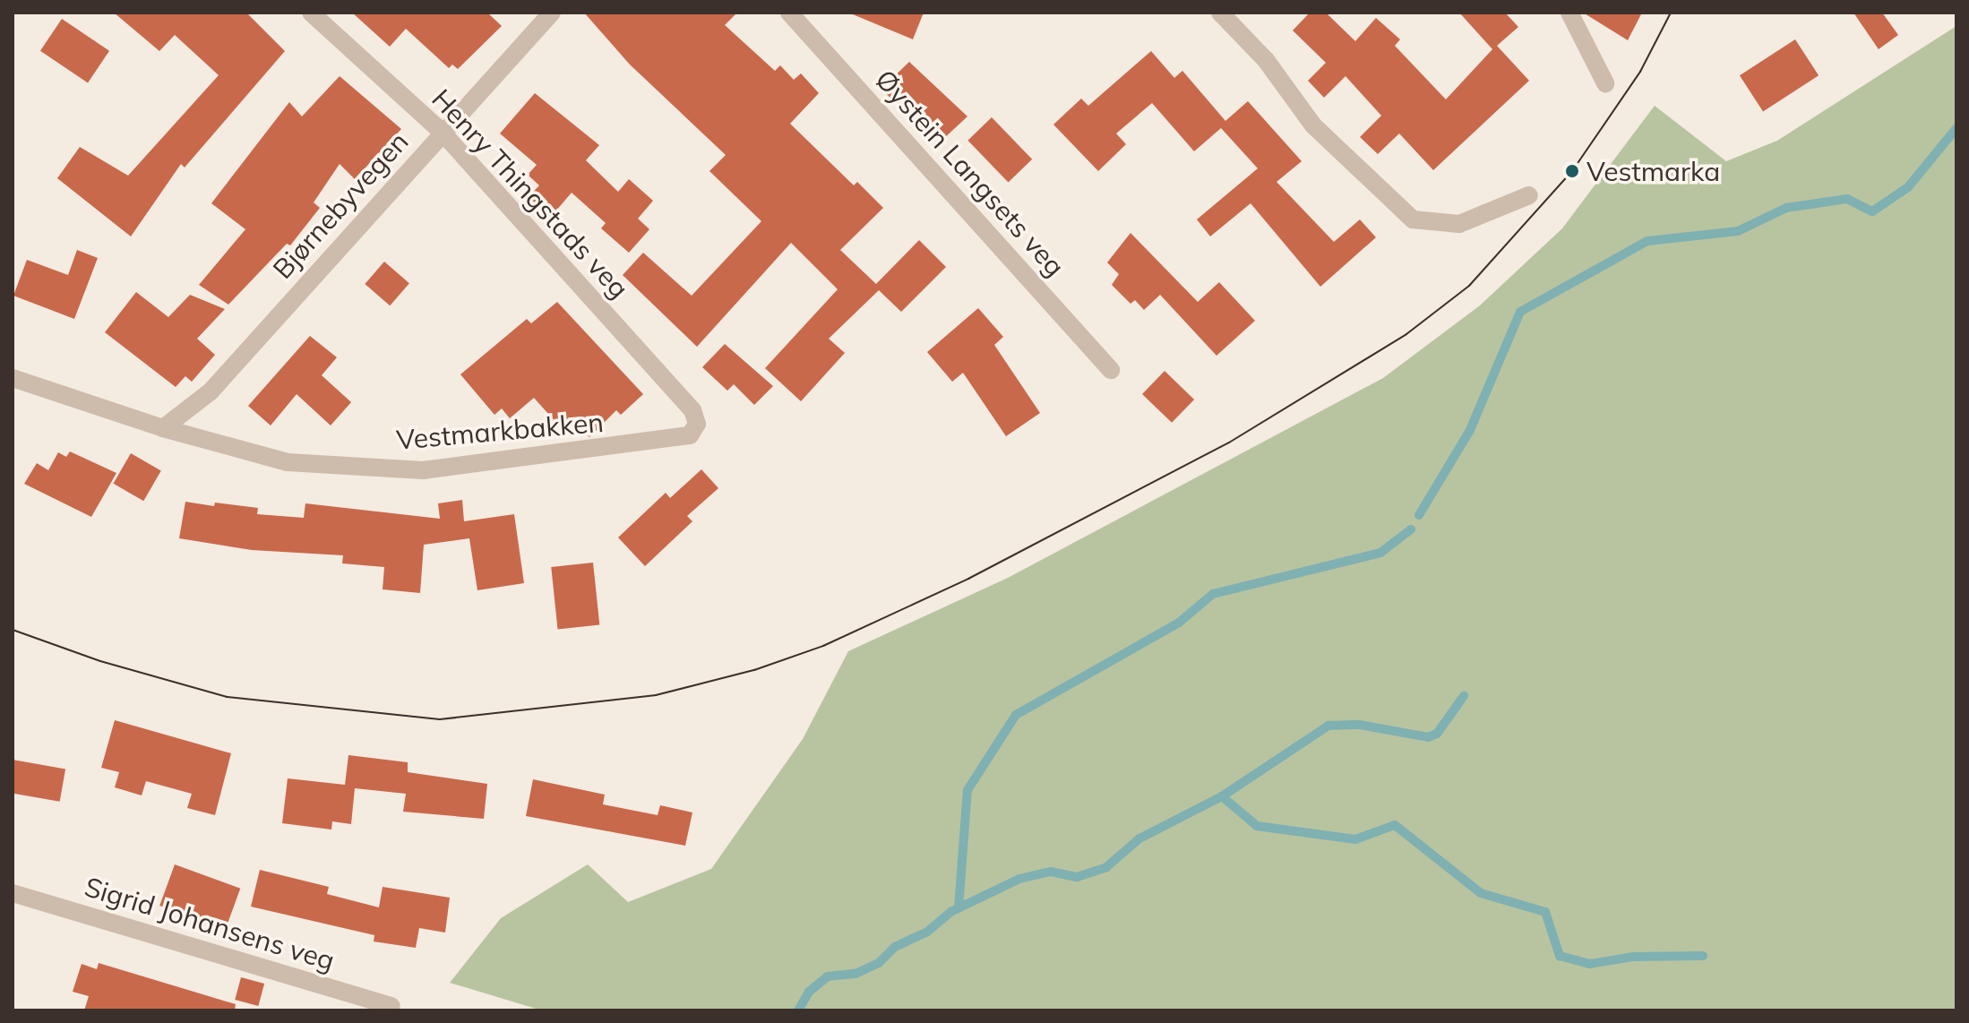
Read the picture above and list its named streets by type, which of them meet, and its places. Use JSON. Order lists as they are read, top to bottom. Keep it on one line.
{"streets":{"street":["Øystein Langsets veg","Henry Thingstads veg","Bjørnebyvegen","Vestmarkbakken","Sigrid Johansens veg"]},"crossings":[["Henry Thingstads veg","Bjørnebyvegen"],["Henry Thingstads veg","Vestmarkbakken"],["Bjørnebyvegen","Vestmarkbakken"]],"places":["Vestmarka"]}
